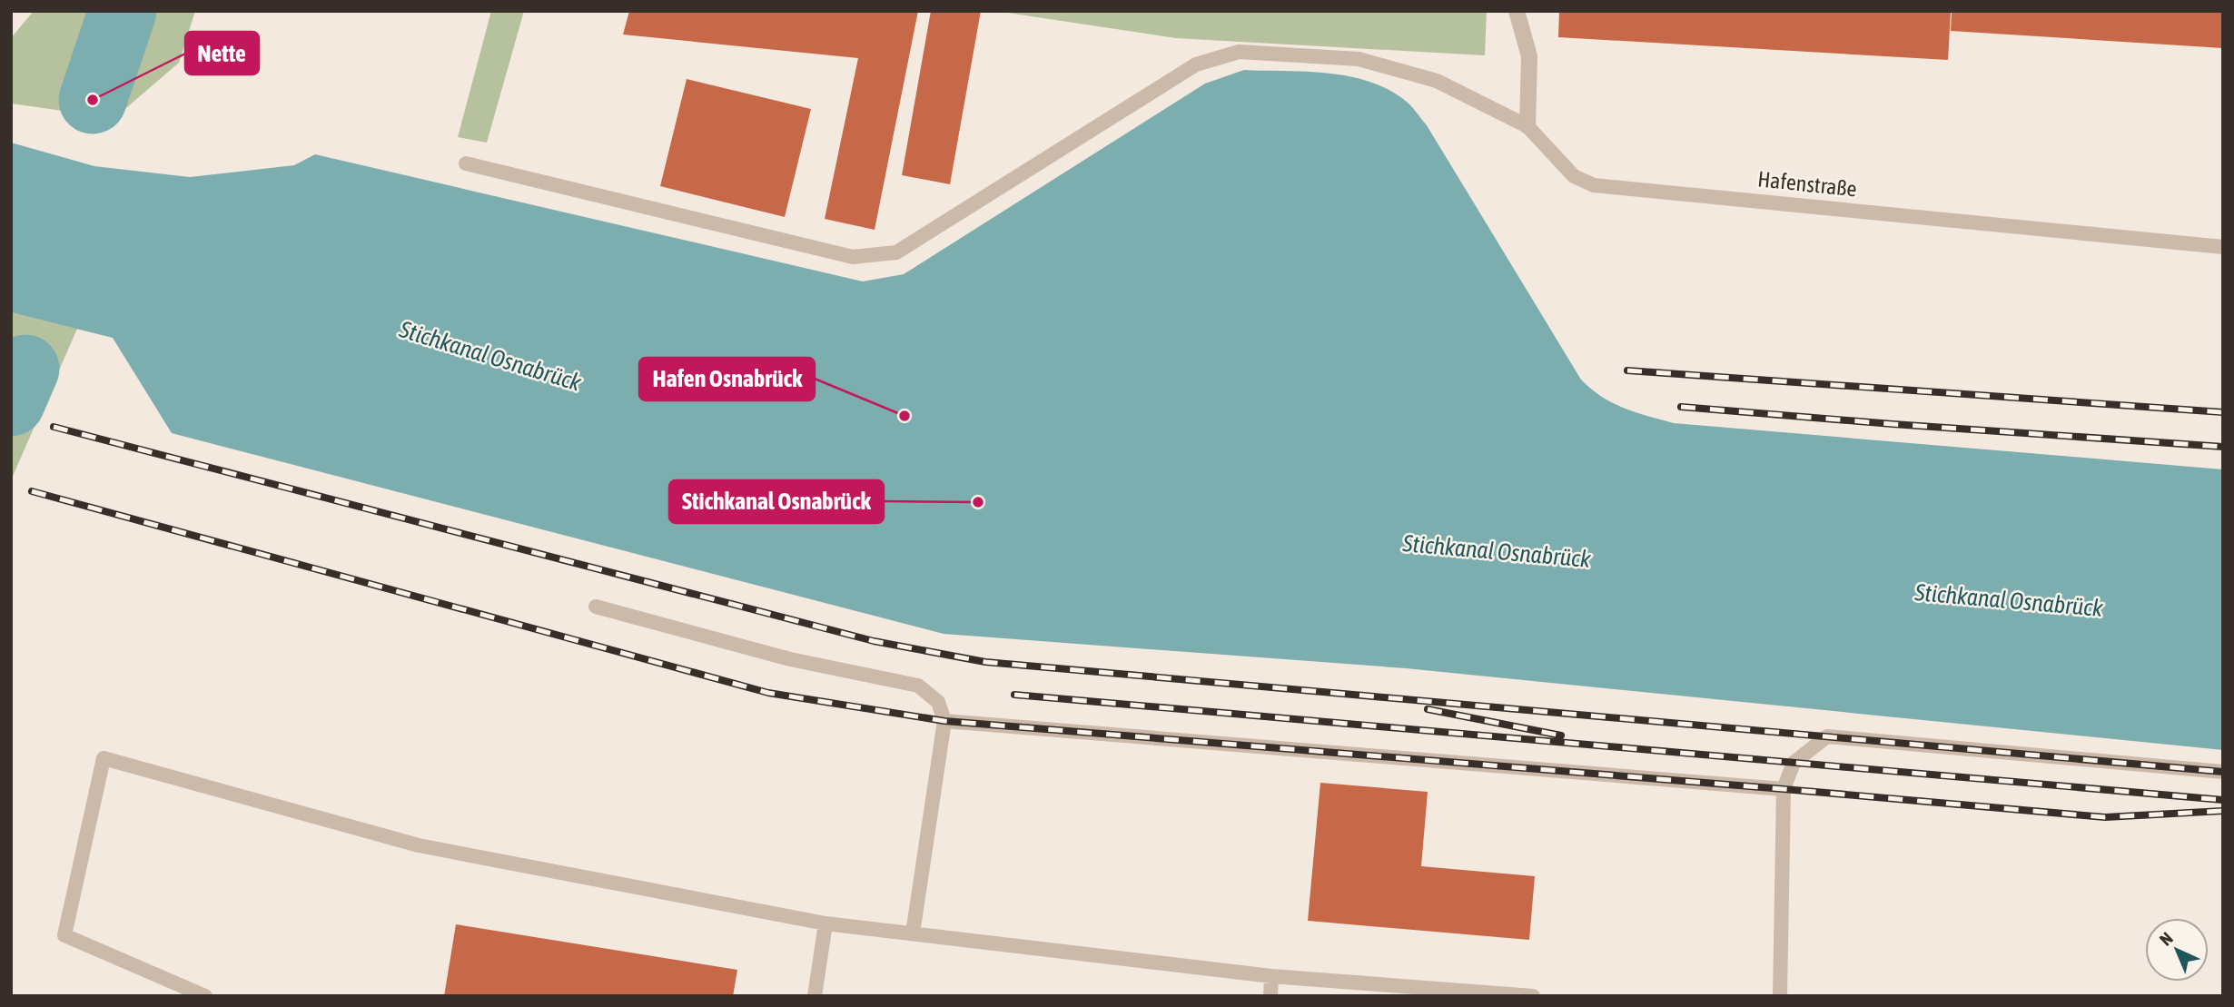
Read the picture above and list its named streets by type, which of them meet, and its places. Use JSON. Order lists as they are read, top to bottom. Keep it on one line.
{"streets":{"lane":["Hafenstraße"]},"water":["Stichkanal Osnabrück"],"places":["Nette","Hafen Osnabrück","Stichkanal Osnabrück"],"north":"top left"}
